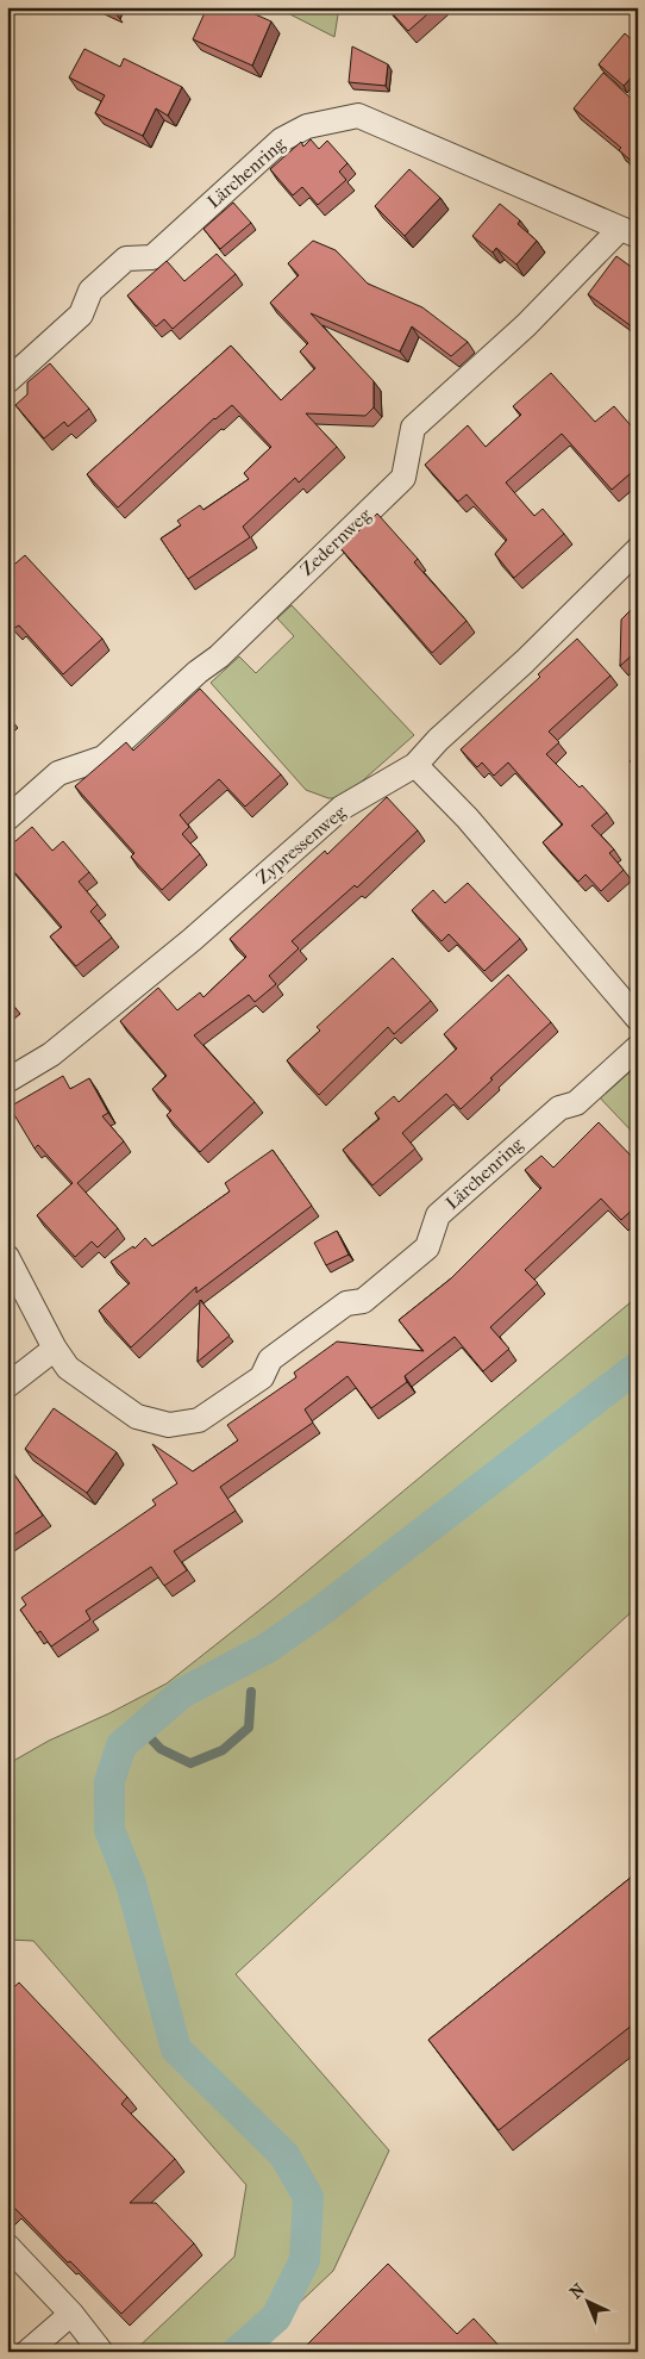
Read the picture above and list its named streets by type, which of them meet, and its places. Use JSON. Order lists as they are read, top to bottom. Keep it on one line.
{"streets":{"street":["Lärchenring","Zedernweg","Zypressenweg"]},"crossings":[["Lärchenring","Zedernweg"]],"north":"top left"}
